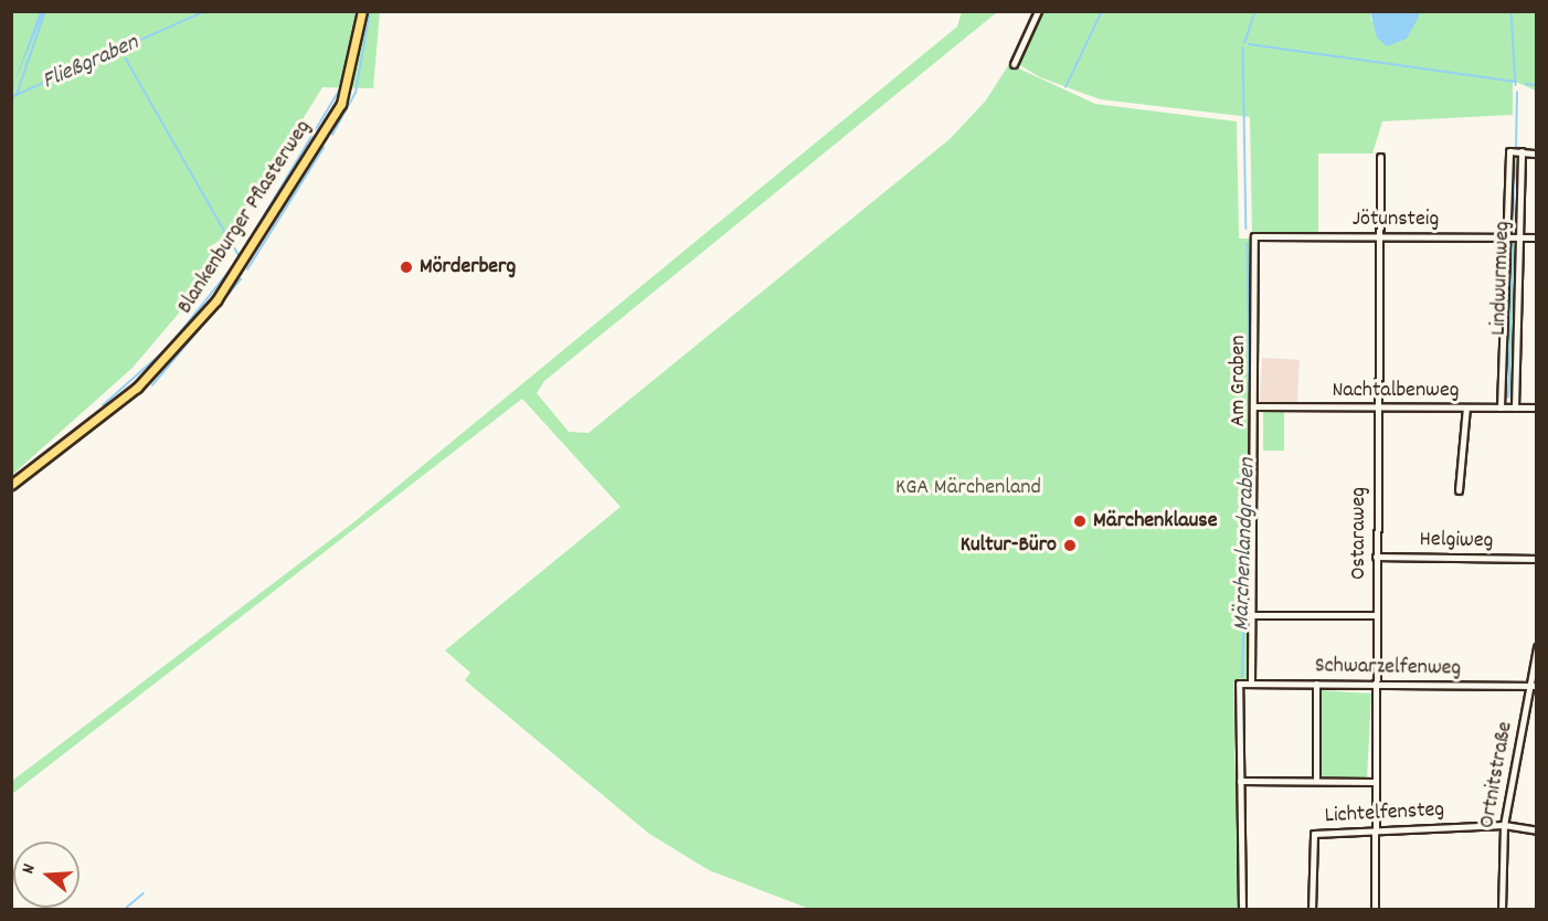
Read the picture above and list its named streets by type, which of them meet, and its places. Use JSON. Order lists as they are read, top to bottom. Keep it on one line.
{"streets":{"main road":["Blankenburger Pflasterweg"],"street":["Jötunsteig","Lindwurmweg","Am Graben","Nachtalbenweg","Ostaraweg","Helgiweg","Schwarzelfenweg","Ortnitstraße","Lichtelfensteg"]},"crossings":[["Jötunsteig","Lindwurmweg"],["Jötunsteig","Am Graben"],["Jötunsteig","Ostaraweg"],["Lindwurmweg","Nachtalbenweg"],["Am Graben","Nachtalbenweg"],["Am Graben","Schwarzelfenweg"],["Nachtalbenweg","Ostaraweg"],["Ostaraweg","Helgiweg"],["Ostaraweg","Schwarzelfenweg"],["Ostaraweg","Lichtelfensteg"],["Schwarzelfenweg","Ortnitstraße"],["Ortnitstraße","Lichtelfensteg"]],"water":["Fließgraben","Märchenlandgraben"],"parks":["KGA Märchenland"],"places":["Mörderberg","Märchenklause","Kultur-Büro"],"north":"left"}
